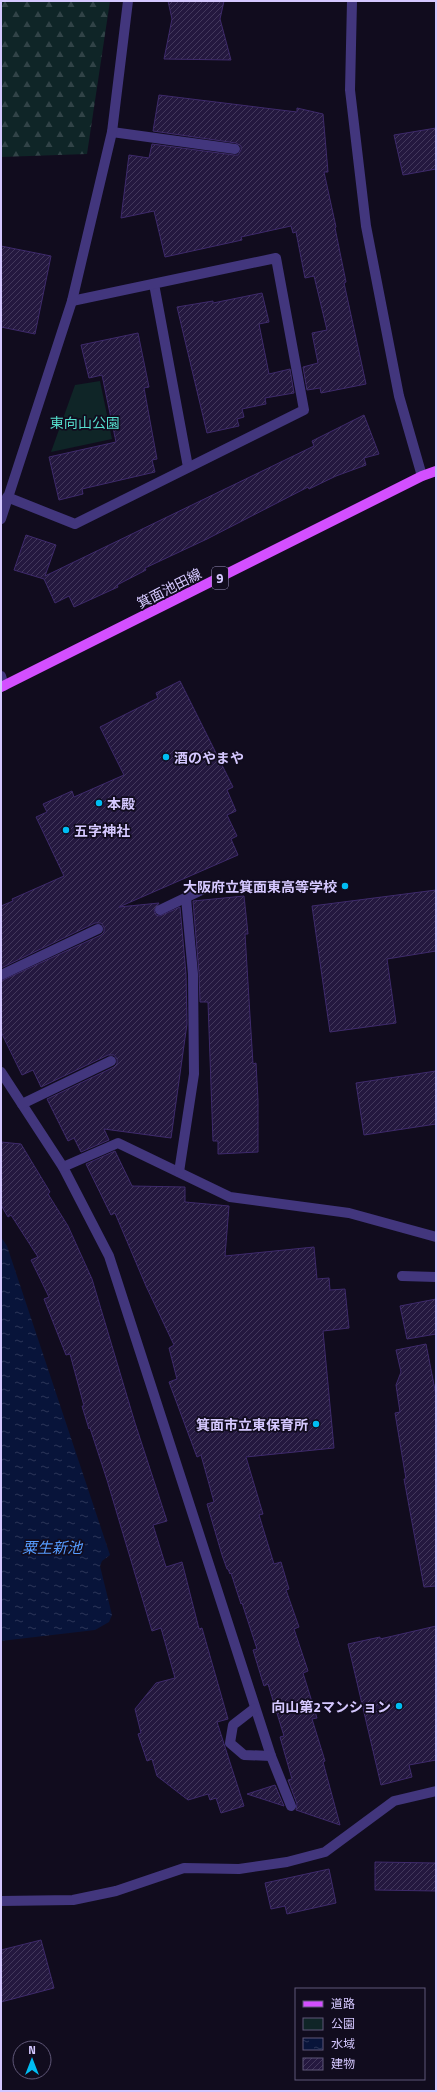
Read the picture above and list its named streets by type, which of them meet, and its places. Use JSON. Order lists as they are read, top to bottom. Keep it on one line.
{"streets":{"main road":["9","箕面池田線"]},"water":["粟生新池"],"parks":["東向山公園"],"places":["酒のやまや","本殿","五字神社","大阪府立箕面東高等学校","箕面市立東保育所","向山第2マンション"],"legend":["道路","公園","水域","建物"],"north":"top"}
